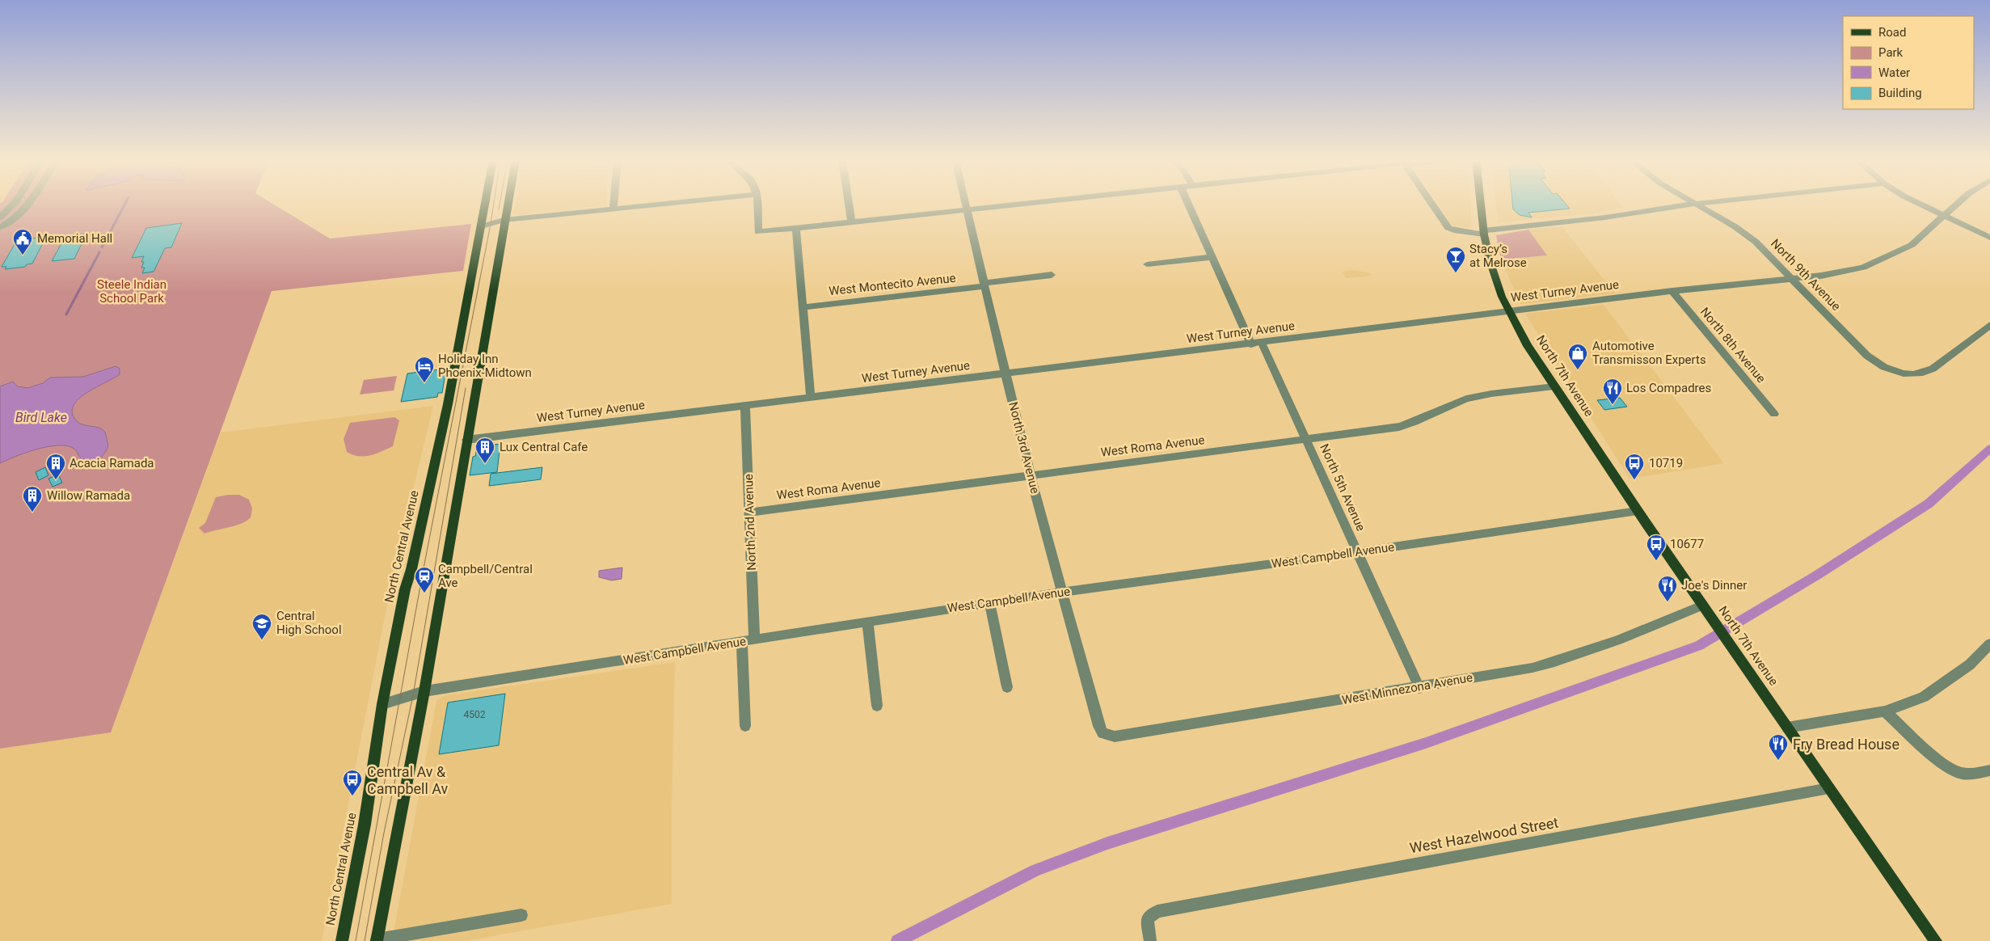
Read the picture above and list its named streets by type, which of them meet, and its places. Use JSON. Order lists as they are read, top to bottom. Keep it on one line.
{"streets":{"main road":["North 7th Avenue","North Central Avenue"],"street":["North 9th Avenue","West Montecito Avenue","West Turney Avenue","North 8th Avenue","West Roma Avenue","North 3rd Avenue","North 5th Avenue","North 2nd Avenue","West Campbell Avenue","West Minnezona Avenue","West Hazelwood Street"]},"crossings":[["North 9th Avenue","West Turney Avenue"],["West Montecito Avenue","North 3rd Avenue"],["West Turney Avenue","North 8th Avenue"],["West Turney Avenue","North 7th Avenue"],["West Turney Avenue","North 3rd Avenue"],["West Turney Avenue","North 5th Avenue"],["West Turney Avenue","North 2nd Avenue"],["North 7th Avenue","West Roma Avenue"],["North 7th Avenue","West Campbell Avenue"],["North 7th Avenue","West Minnezona Avenue"],["North 7th Avenue","West Hazelwood Street"],["West Roma Avenue","North 3rd Avenue"],["West Roma Avenue","North 5th Avenue"],["West Roma Avenue","North 2nd Avenue"],["North 3rd Avenue","West Campbell Avenue"],["North 3rd Avenue","West Minnezona Avenue"],["North 5th Avenue","West Campbell Avenue"],["North 5th Avenue","West Minnezona Avenue"],["North 2nd Avenue","West Campbell Avenue"],["North Central Avenue","West Campbell Avenue"]],"water":["Bird Lake"],"parks":["Steele Indian School Park"],"places":{"public building":["Memorial Hall"],"bar":["Stacy’s at Melrose"],"shop":["Automotive Transmisson Experts"],"hotel":["Holiday Inn Phoenix-Midtown"],"restaurant":["Los Compadres","Joe's Dinner","Fry Bread House"],"building":["Lux Central Cafe","Acacia Ramada","Willow Ramada"],"bus stop":["10719","10677","Central Av & Campbell Av"],"station":["Campbell/Central Ave"],"school or university":["Central High School"]},"house_numbers":["4502"],"legend":["Road","Park","Water","Building"]}
